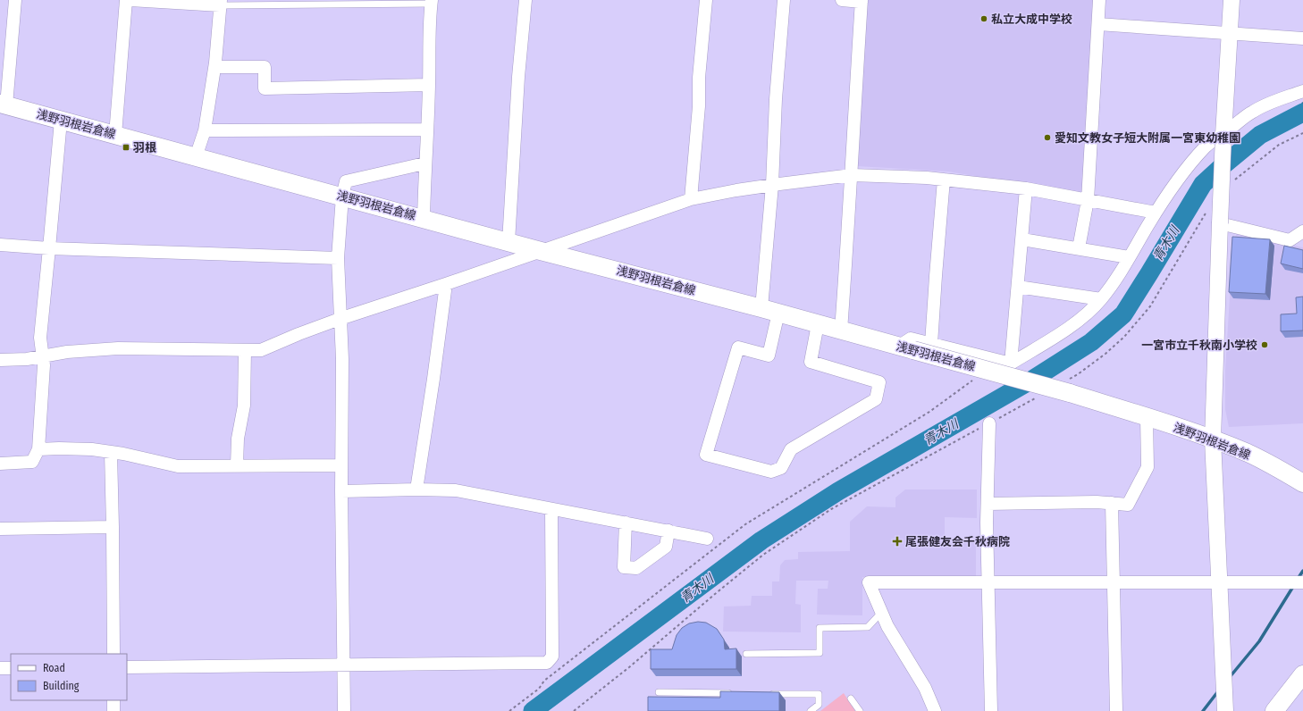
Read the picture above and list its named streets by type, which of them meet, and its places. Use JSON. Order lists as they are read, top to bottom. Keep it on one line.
{"streets":{"main road":["浅野羽根岩倉線"]},"water":["青木川"],"places":{"other":["私立大成中学校","愛知文教女子短大附属一宮東幼稚園","一宮市立千秋南小学校"],"transit":["羽根"],"health":["尾張健友会千秋病院"]},"legend":["Road","Building"]}
